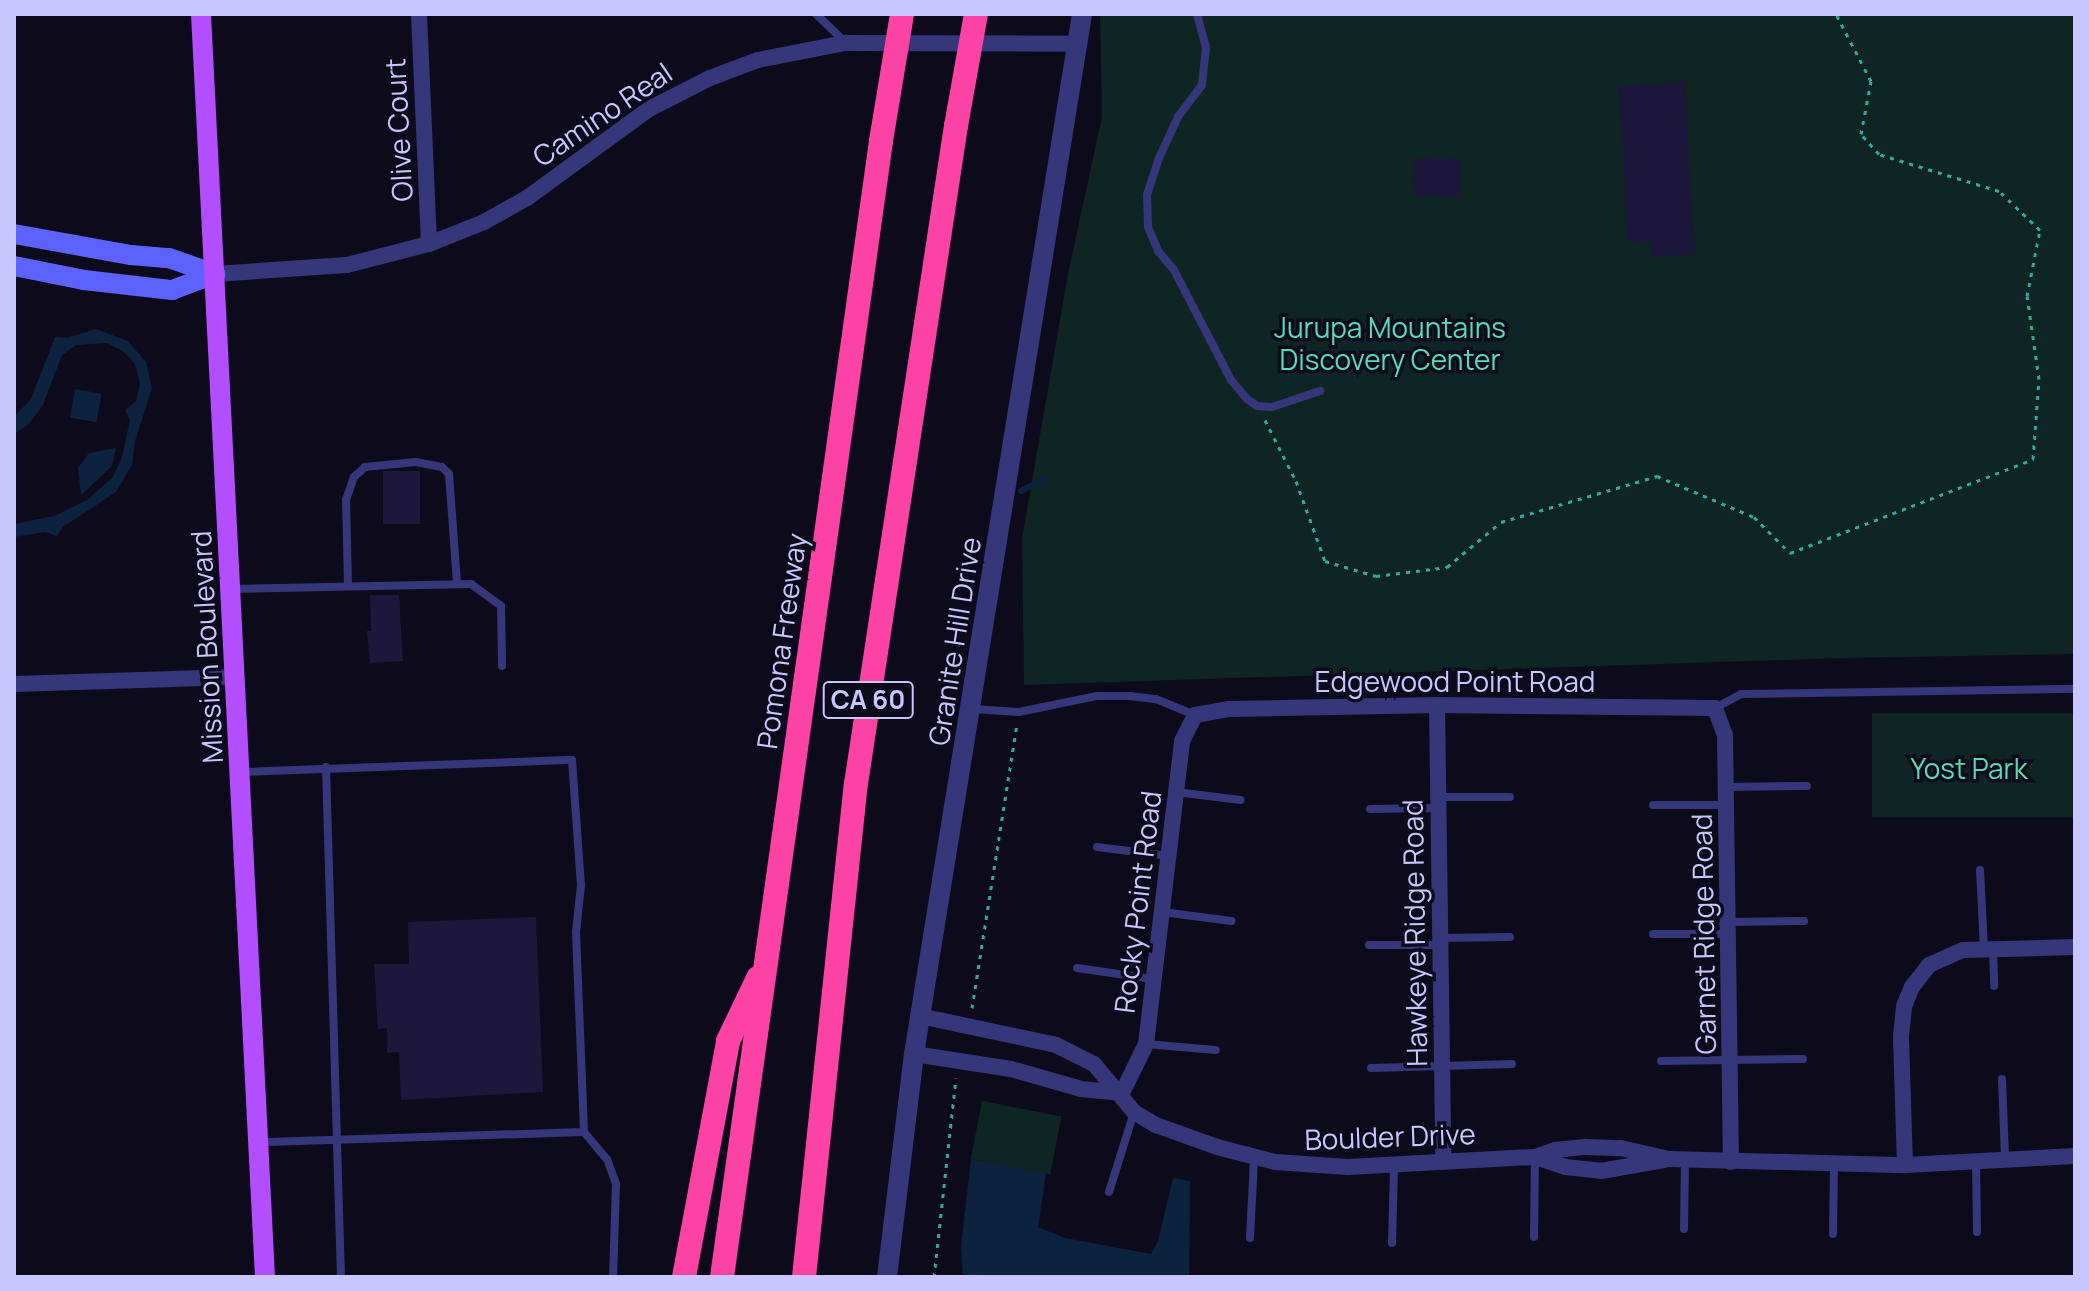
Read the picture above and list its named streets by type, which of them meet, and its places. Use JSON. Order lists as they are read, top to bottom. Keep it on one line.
{"streets":{"highway":["Pomona Freeway","CA 60"],"main road":["Camino Real","Mission Boulevard"],"street":["Olive Court","Granite Hill Drive","Edgewood Point Road","Rocky Point Road","Hawkeye Ridge Road","Garnet Ridge Road","Boulder Drive"]},"crossings":[["Camino Real","Olive Court"],["Camino Real","Granite Hill Drive"],["Camino Real","Mission Boulevard"],["Edgewood Point Road","Rocky Point Road"],["Edgewood Point Road","Hawkeye Ridge Road"],["Edgewood Point Road","Garnet Ridge Road"],["Hawkeye Ridge Road","Boulder Drive"],["Garnet Ridge Road","Boulder Drive"]],"parks":["Jurupa Mountains Discovery Center","Yost Park"]}
